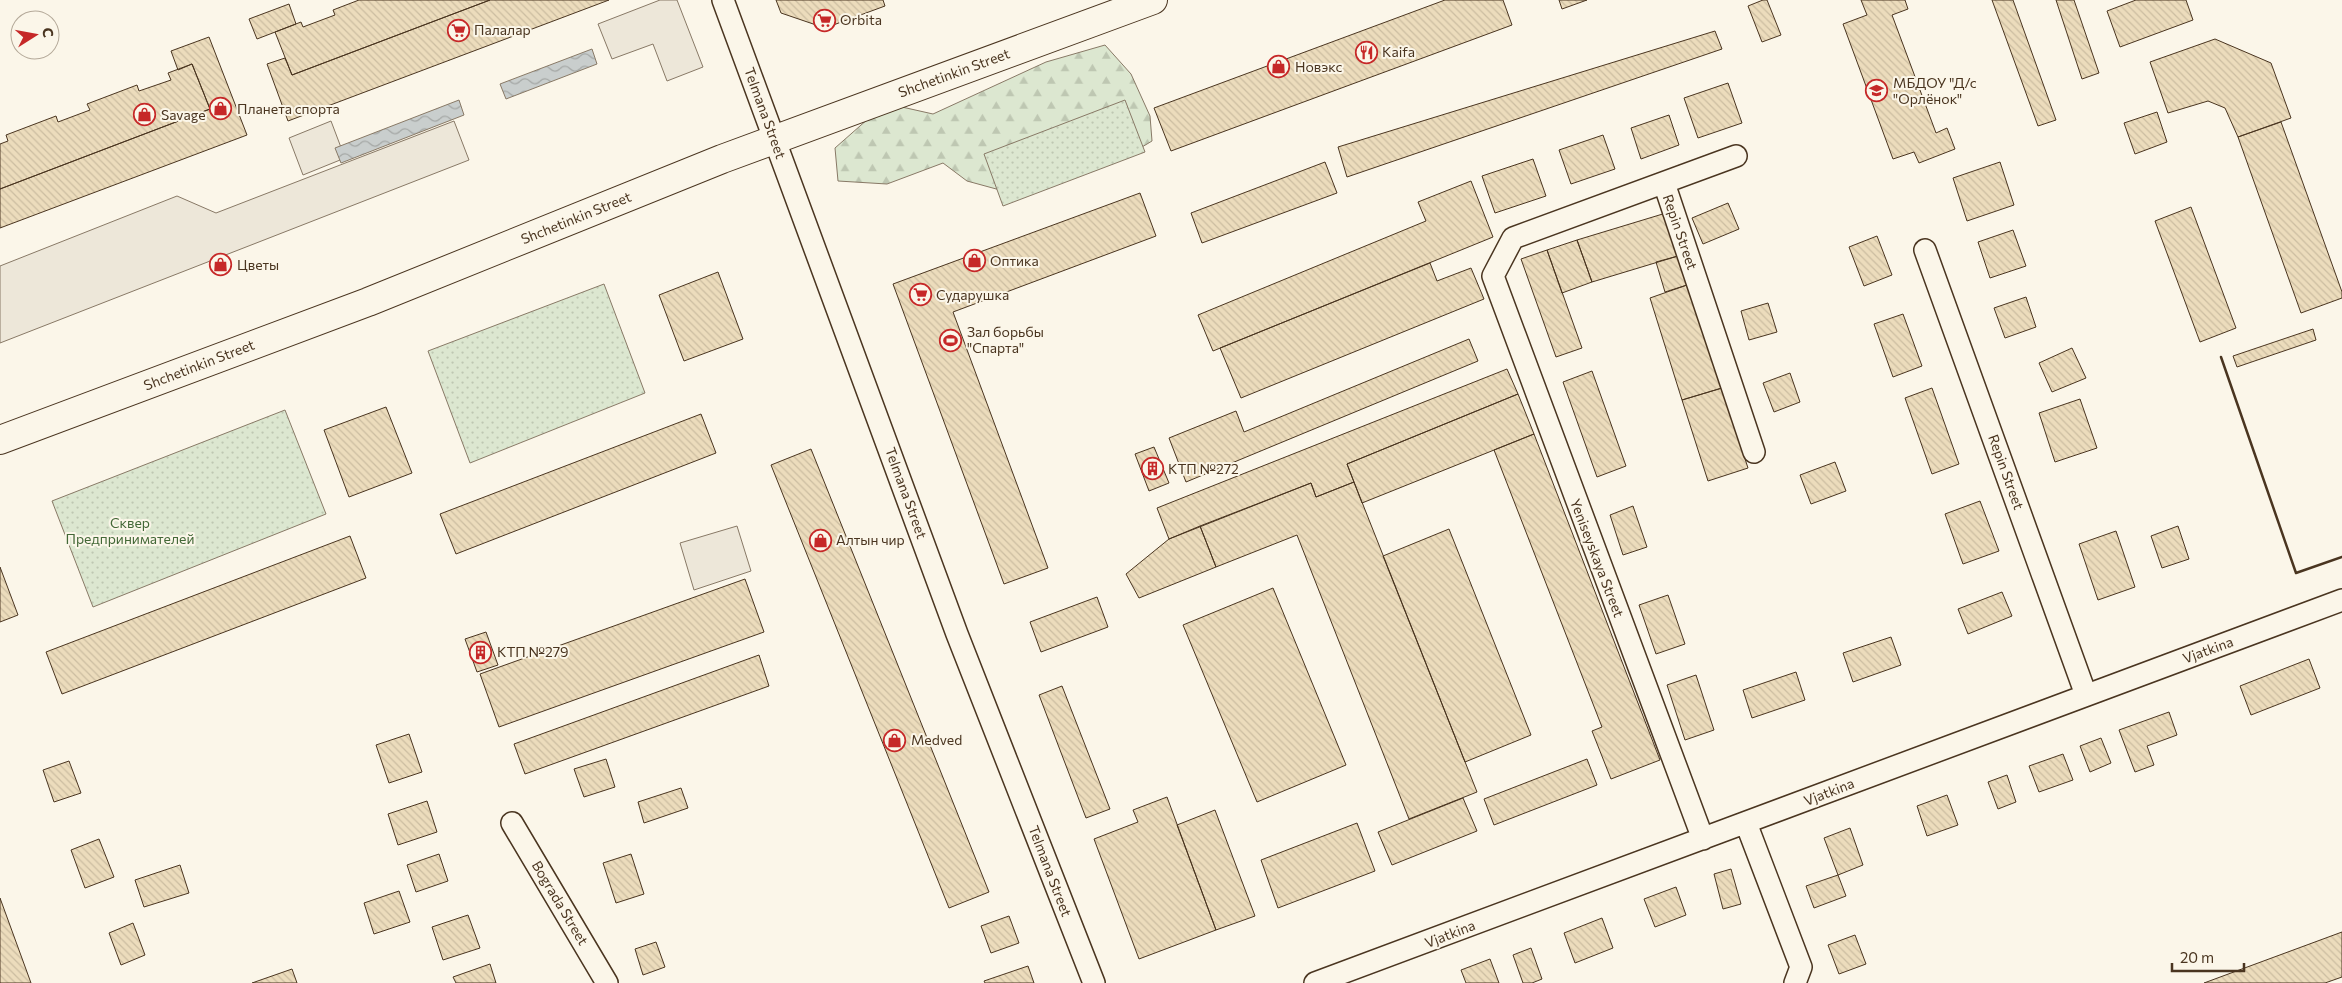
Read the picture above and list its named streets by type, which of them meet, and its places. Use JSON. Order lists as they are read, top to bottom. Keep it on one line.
{"streets":{"main road":["Shchetinkin Street"],"street":["Telmana Street","Repin Street","Yeniseyskaya Street","Vjatkina","Bograda Street"]},"crossings":[["Shchetinkin Street","Telmana Street"],["Repin Street","Yeniseyskaya Street"],["Repin Street","Vjatkina"],["Yeniseyskaya Street","Vjatkina"]],"parks":["Сквер Предпринимателей"],"places":{"supermarket":["Orbita","Палалар","Сударушка"],"restaurant":["Kaifa"],"shop":["Новэкс","Планета спорта","Savage","Оптика","Цветы","Алтын чир","Medved"],"school or university":["МБДОУ \"Д/с \"Орлёнок\""],"sports":["Зал борьбы \"Спарта\""],"building":["КТП №272","КТП №279"]},"scale_bar":"20 m","north":"right"}
